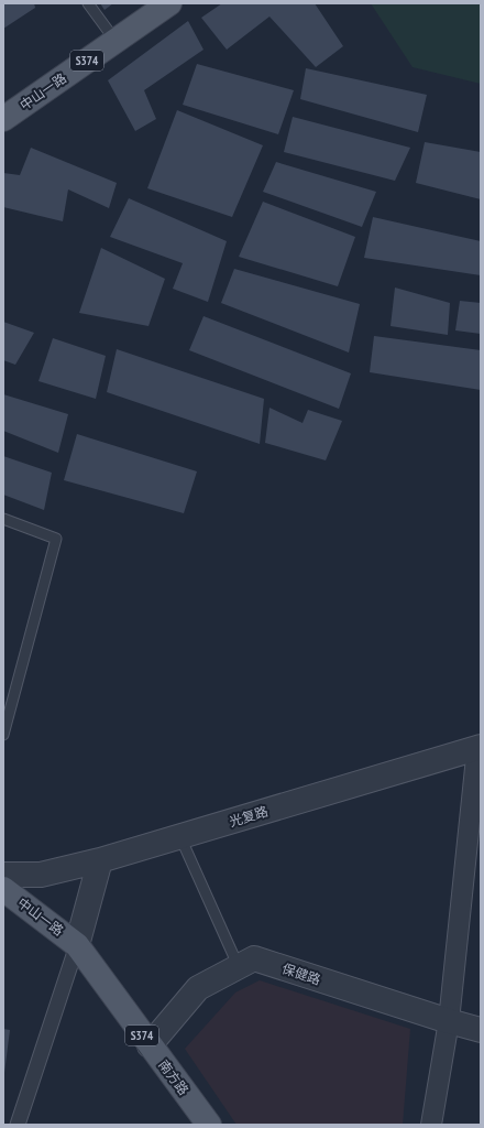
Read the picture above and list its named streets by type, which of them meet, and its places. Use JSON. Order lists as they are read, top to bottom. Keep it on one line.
{"streets":{"main road":["S374","中山一路","南方路"],"street":["光复路","保健路"]},"crossings":[["中山一路","南方路"],["保健路","南方路"]]}
